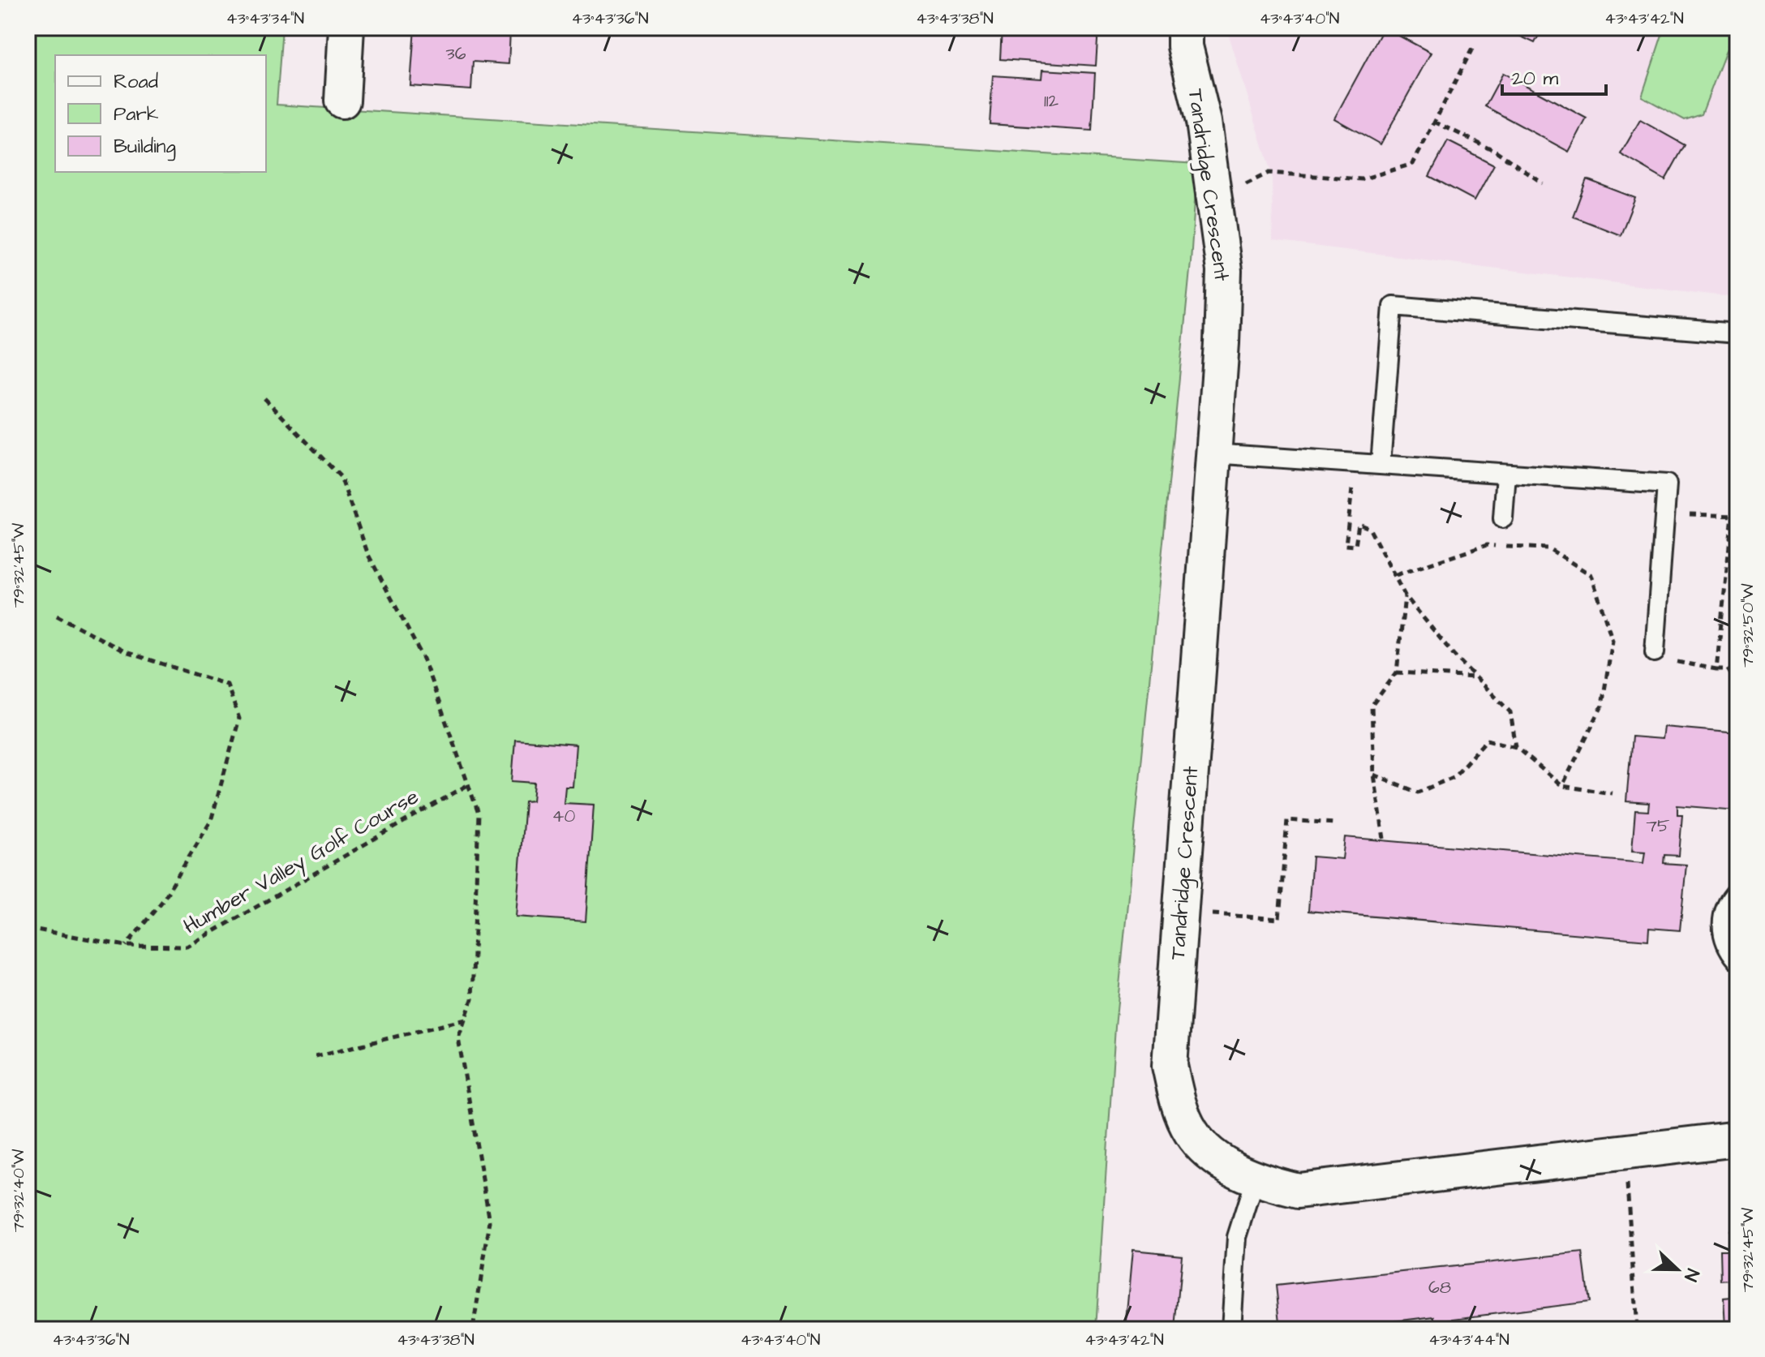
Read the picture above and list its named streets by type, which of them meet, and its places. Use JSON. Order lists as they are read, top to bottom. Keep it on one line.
{"streets":{"street":["Tandridge Crescent"],"path":["Humber Valley Golf Course"]},"house_numbers":["36","112","40","75","68"],"legend":["Road","Park","Building"],"scale_bar":"20 m","north":"right","coordinates":["43°43'34\"N","43°43'36\"N","43°43'38\"N","43°43'40\"N","43°43'42\"N","79°32'45\"W","79°32'50\"W","79°32'40\"W","43°43'44\"N"]}
